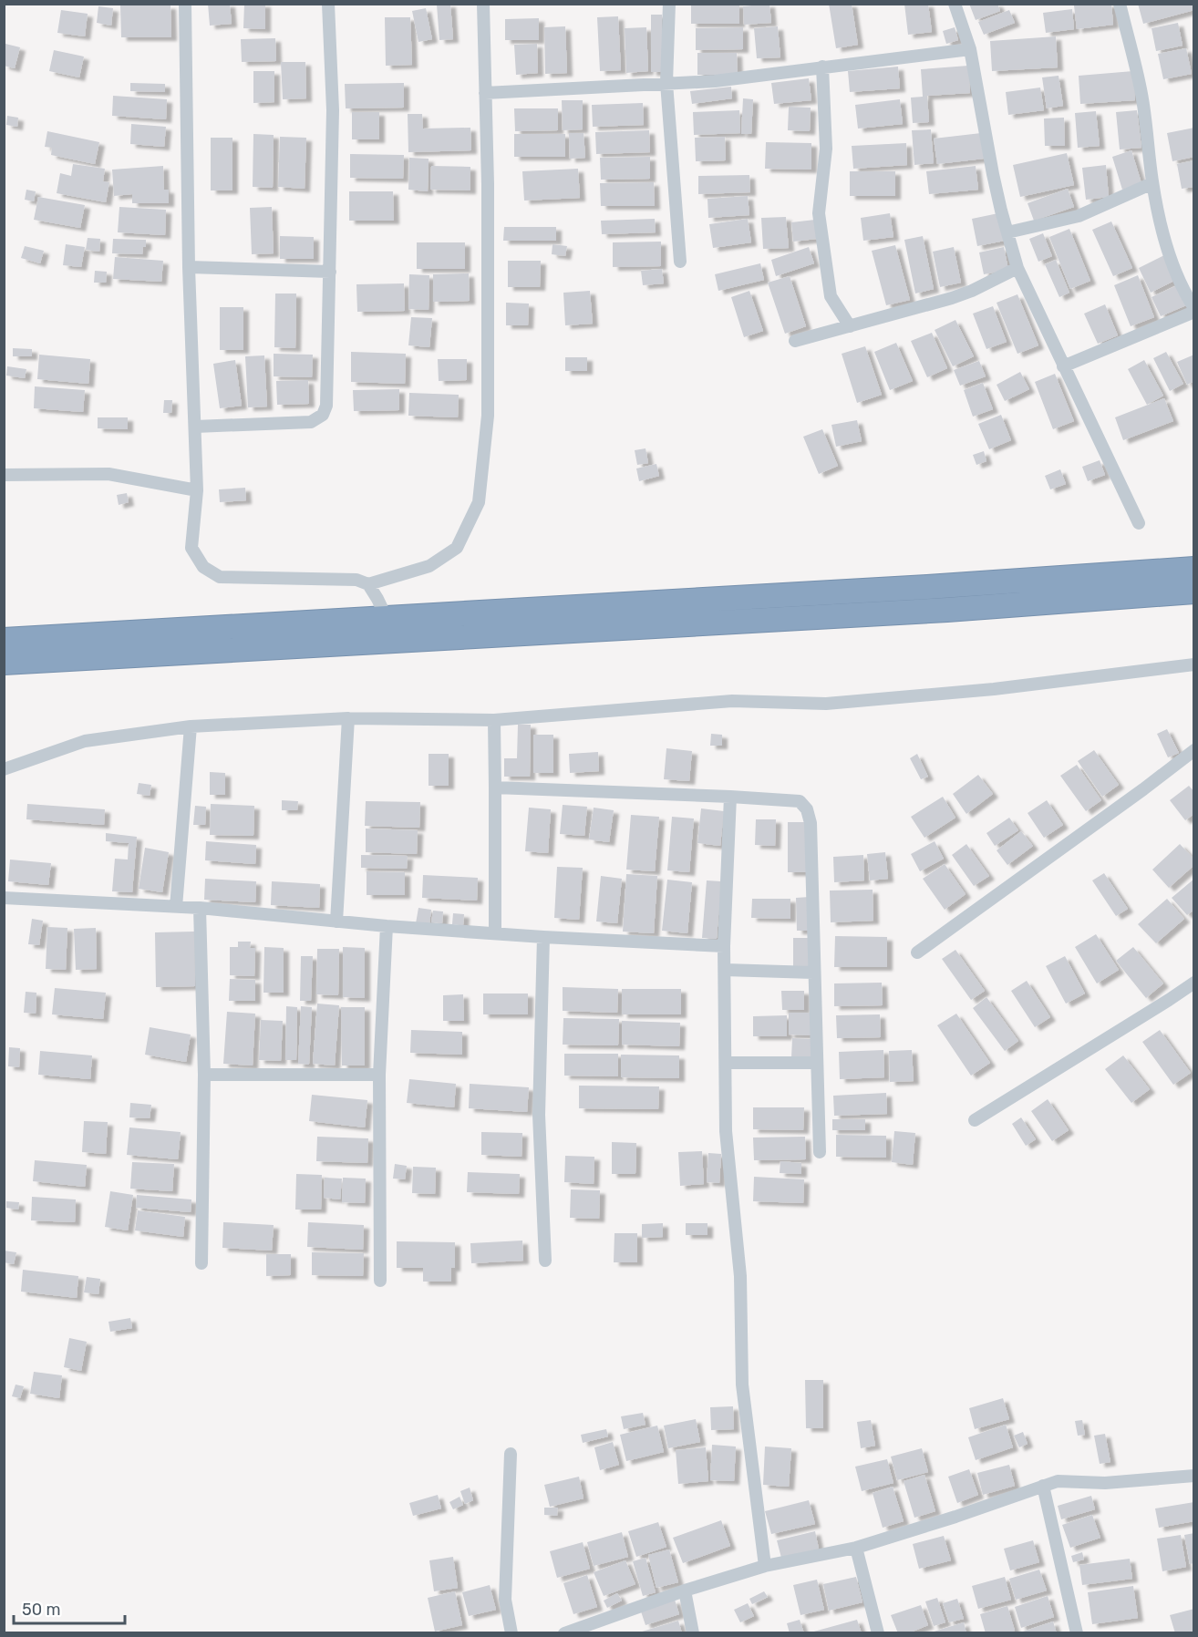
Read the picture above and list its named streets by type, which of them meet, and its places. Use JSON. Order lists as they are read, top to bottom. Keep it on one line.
{"scale_bar":"50 m"}
